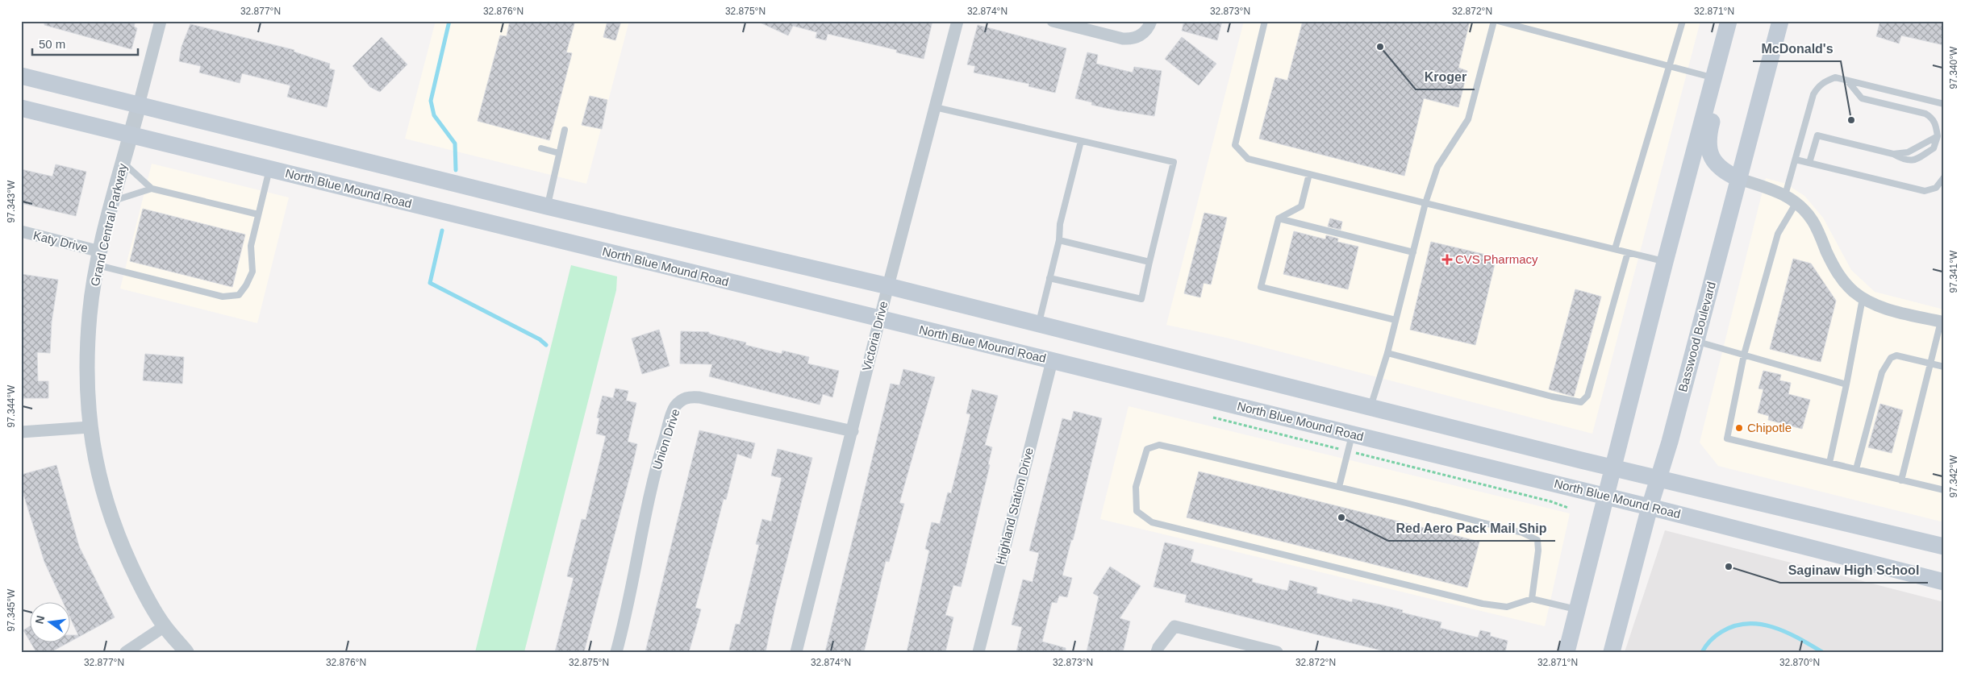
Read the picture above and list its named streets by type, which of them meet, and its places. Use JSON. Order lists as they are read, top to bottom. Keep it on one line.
{"streets":{"main road":["North Blue Mound Road","Basswood Boulevard"],"street":["Grand Central Parkway","Katy Drive","Victoria Drive","Union Drive","Highland Station Drive"]},"crossings":[["North Blue Mound Road","Grand Central Parkway"],["North Blue Mound Road","Victoria Drive"],["North Blue Mound Road","Basswood Boulevard"],["North Blue Mound Road","Highland Station Drive"],["Grand Central Parkway","Katy Drive"],["Victoria Drive","Union Drive"]],"places":{"other":["Kroger","McDonald's","Chipotle","Red Aero Pack Mail Ship","Saginaw High School"],"health":["CVS Pharmacy"]},"scale_bar":"50 m","north":"left","coordinates":["32.877°N","32.876°N","32.875°N","32.874°N","32.873°N","32.872°N","32.871°N","97.340°W","97.343°W","97.341°W","97.344°W","97.342°W","97.345°W","32.870°N"]}
